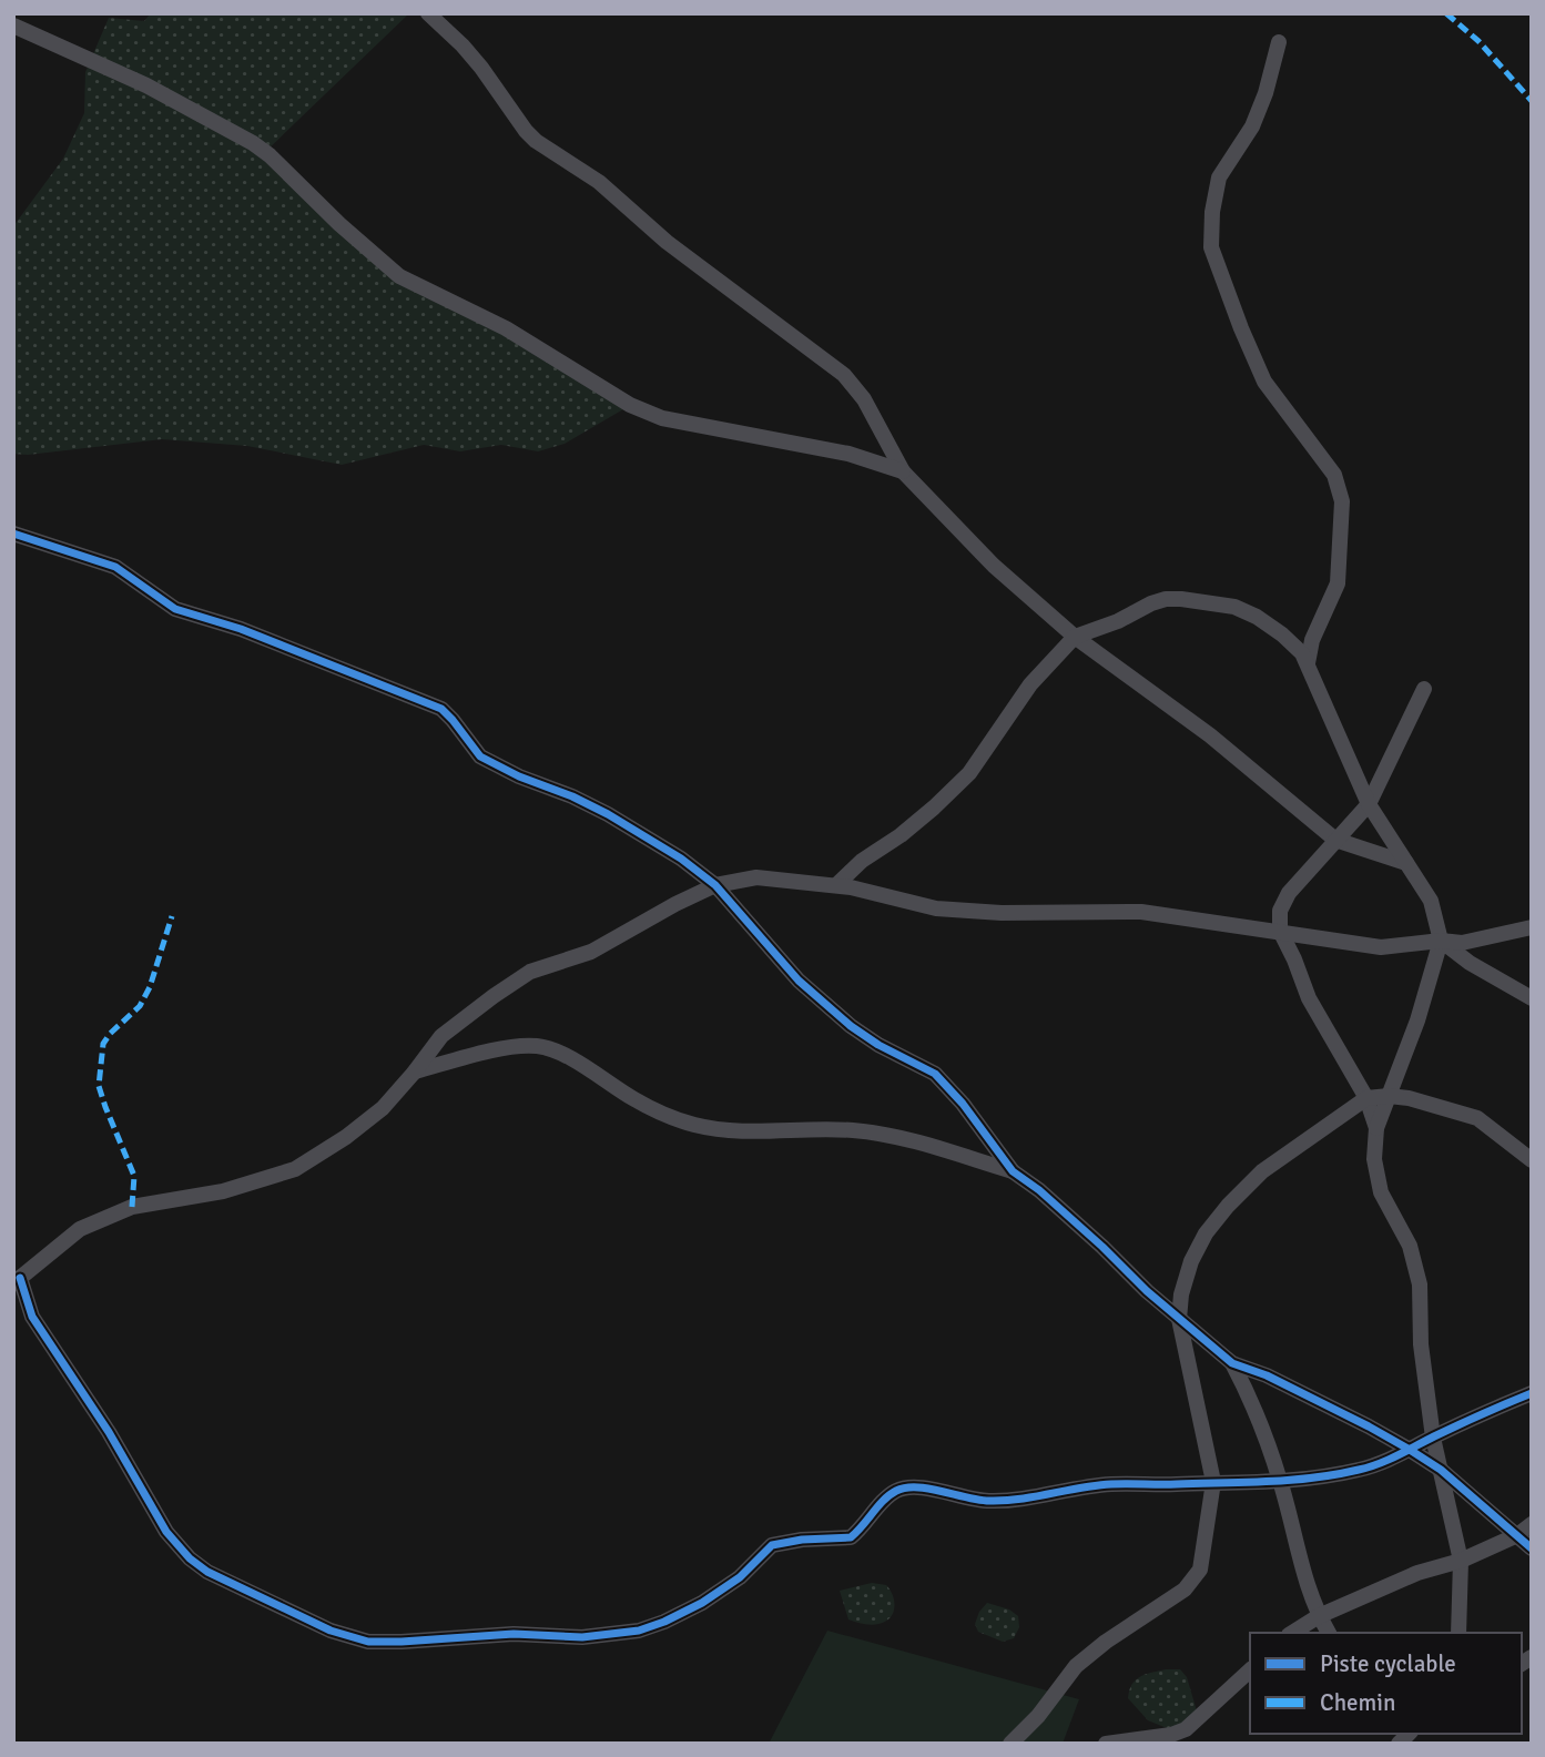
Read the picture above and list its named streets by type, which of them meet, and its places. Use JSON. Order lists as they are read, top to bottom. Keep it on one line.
{"legend":["Piste cyclable","Chemin"]}
